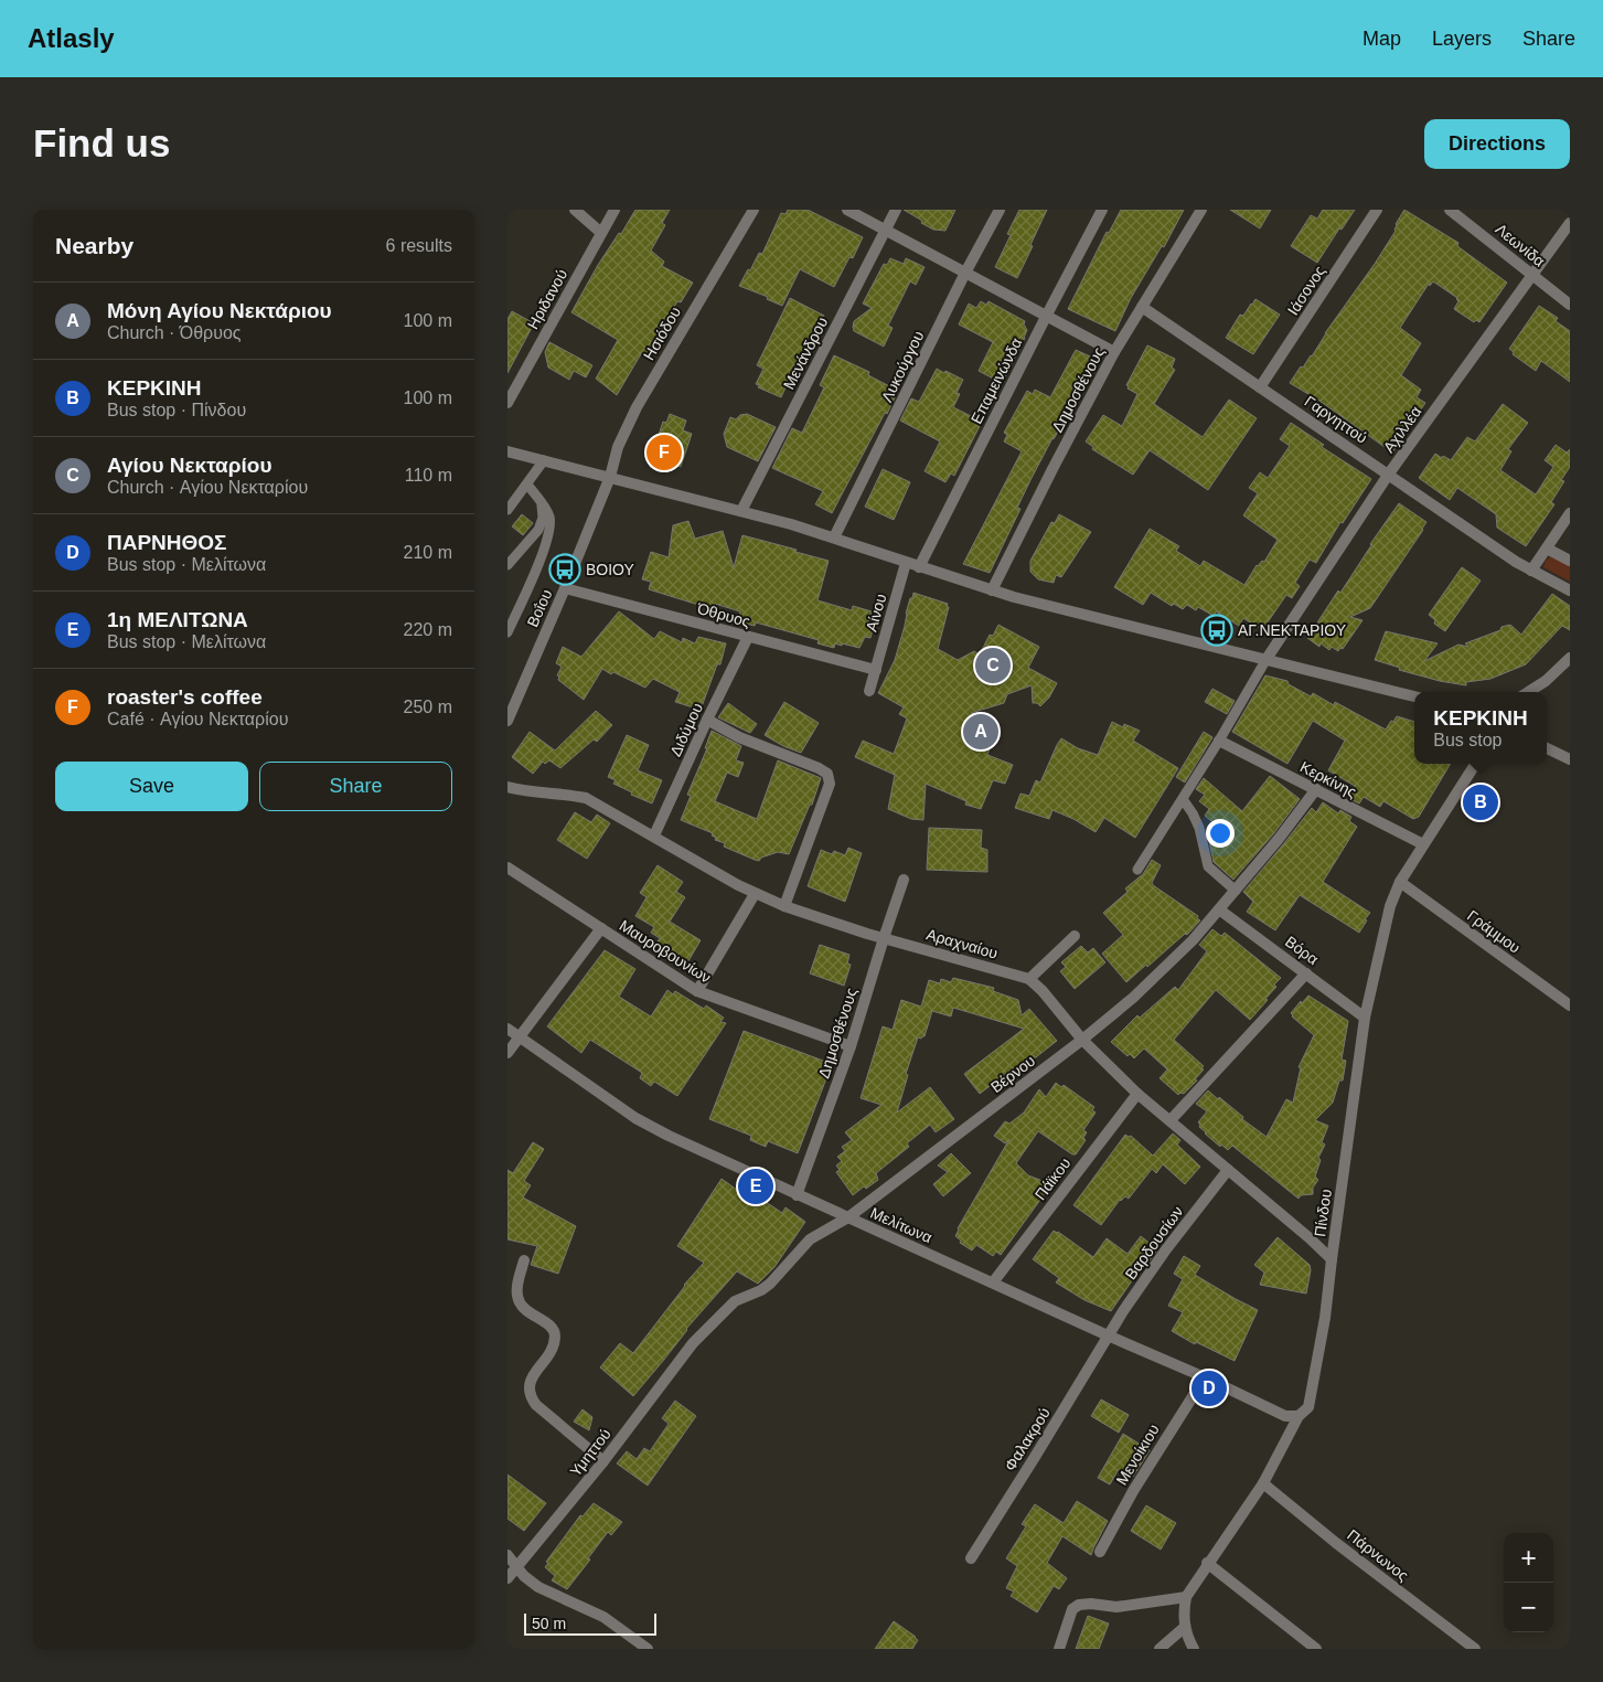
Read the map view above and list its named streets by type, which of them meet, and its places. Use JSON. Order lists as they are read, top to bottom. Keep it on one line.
{"streets":{"street":["Λεωνίδα","Ιάσονος","Ηριδανού","Ησιόδου","Μενάνδρου","Λυκούργου","Επαμεινώνδα","Δημοσθένους","Γαργηττού","Αχιλλέα","Βοΐου","Αίνου","Όθρυος","Διδύμου","Κερκίνης","Γράμμου","Αραχναίου","Βόρα","Μαυροβουνίων","Βέρνου","Πάϊκου","Πίνδου","Μελίτωνα","Βαρδουσίων","Φαλακρού","Υμηττού","Μενοίκιου","Πάρνωνος"]},"crossings":[["Λεωνίδα","Αχιλλέα"],["Ιάσονος","Γαργηττού"],["Ησιόδου","Βοΐου"],["Δημοσθένους","Γαργηττού"],["Δημοσθένους","Αραχναίου"],["Δημοσθένους","Μαυροβουνίων"],["Δημοσθένους","Μελίτωνα"],["Γαργηττού","Αχιλλέα"],["Βοΐου","Όθρυος"],["Αίνου","Όθρυος"],["Όθρυος","Διδύμου"],["Διδύμου","Αραχναίου"],["Κερκίνης","Βέρνου"],["Κερκίνης","Πίνδου"],["Γράμμου","Πίνδου"],["Αραχναίου","Βέρνου"],["Αραχναίου","Πάϊκου"],["Αραχναίου","Πίνδου"],["Αραχναίου","Βαρδουσίων"],["Βόρα","Βέρνου"],["Βόρα","Πίνδου"],["Βέρνου","Μελίτωνα"],["Βέρνου","Υμηττού"],["Πάϊκου","Μελίτωνα"],["Πίνδου","Μελίτωνα"],["Πίνδου","Πάρνωνος"],["Μελίτωνα","Βαρδουσίων"],["Μελίτωνα","Φαλακρού"],["Μελίτωνα","Μενοίκιου"],["Βαρδουσίων","Φαλακρού"]],"places":{"bus stop":["ΒΟΙΟΥ","ΑΓ.ΝΕΚΤΑΡΙΟΥ"]},"scale_bar":"50 m","page":{"header":"Atlasly","nav":["Map","Layers","Share"],"buttons":["Directions",["Save","Share"]],"title":"Find us","heading":["Nearby","6 results"],"list":[{"mark":"A","name":"Μόνη Αγίου Νεκτάριου","note":"Church · Όθρυος","value":"100 m"},{"mark":"B","name":"ΚΕΡΚΙΝΗ","note":"Bus stop · Πίνδου","value":"100 m"},{"mark":"C","name":"Αγίου Νεκταρίου","note":"Church · Αγίου Νεκταρίου","value":"110 m"},{"mark":"D","name":"ΠΑΡΝΗΘΟΣ","note":"Bus stop · Μελίτωνα","value":"210 m"},{"mark":"E","name":"1η ΜΕΛΙΤΩΝΑ","note":"Bus stop · Μελίτωνα","value":"220 m"},{"mark":"F","name":"roaster's coffee","note":"Café · Αγίου Νεκταρίου","value":"250 m"}],"pins":["F","C","A","B","E","D"],"popup":["ΚΕΡΚΙΝΗ","Bus stop"],"map_buttons":["+","−"],"scale":"50 m"}}
